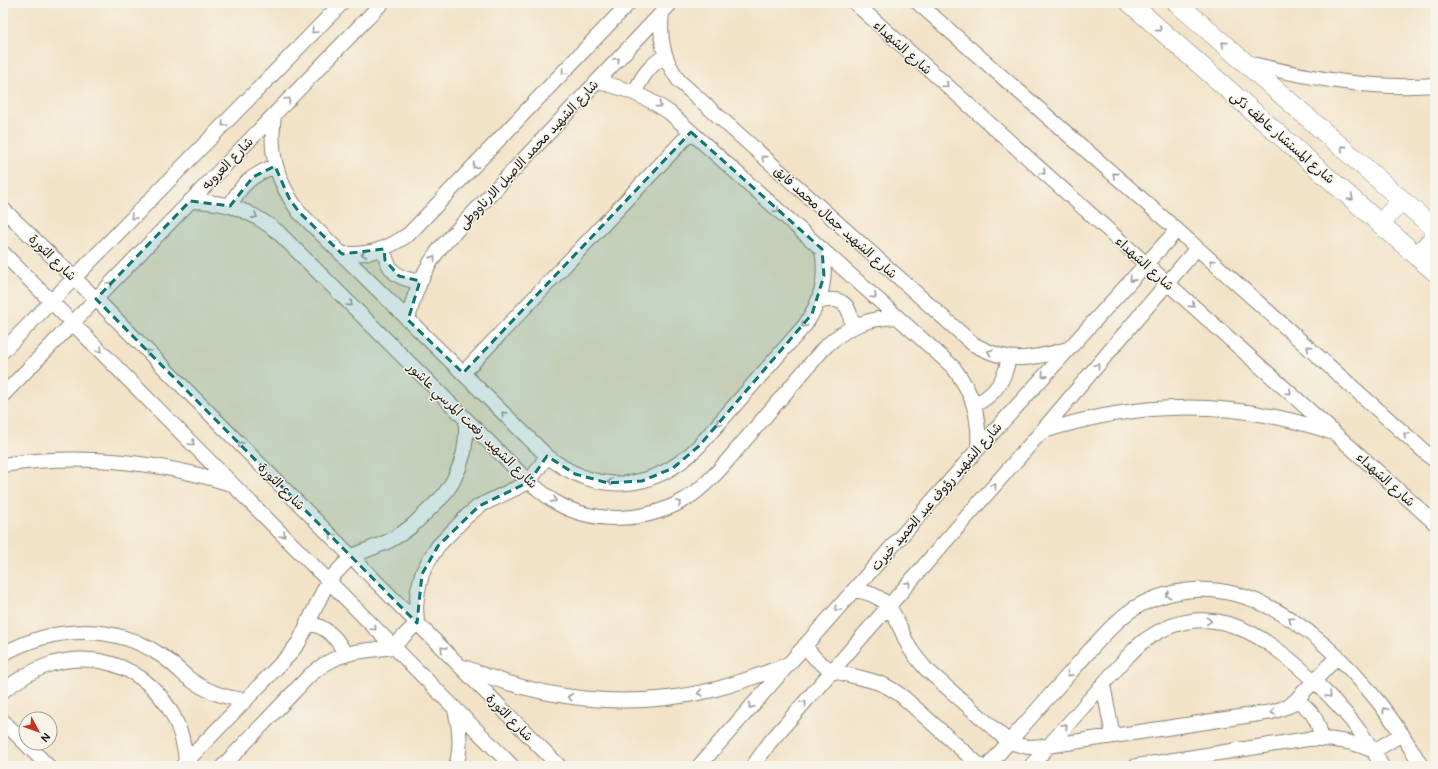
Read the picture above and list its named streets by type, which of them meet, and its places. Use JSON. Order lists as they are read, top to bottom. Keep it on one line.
{"streets":{"street":["شارع الشهداء","شارع المستشار عاطف ذكى","شارع الشهيد محمد الاصيل الارناووطى","شارع العروبه","شارع الشهيد جمال محمد فايق","شارع الثورة","شارع الشهيد رفعت المرسي عاشور","شارع الشهيد رؤوف عبد الحميد خيرت"]},"crossings":[["شارع الشهداء","شارع الشهيد رؤوف عبد الحميد خيرت"],["شارع الشهيد محمد الاصيل الارناووطى","شارع الشهيد جمال محمد فايق"],["شارع العروبه","شارع الثورة"],["شارع العروبه","شارع الشهيد رفعت المرسي عاشور"],["شارع الشهيد جمال محمد فايق","شارع الشهيد رؤوف عبد الحميد خيرت"]],"north":"bottom right"}
